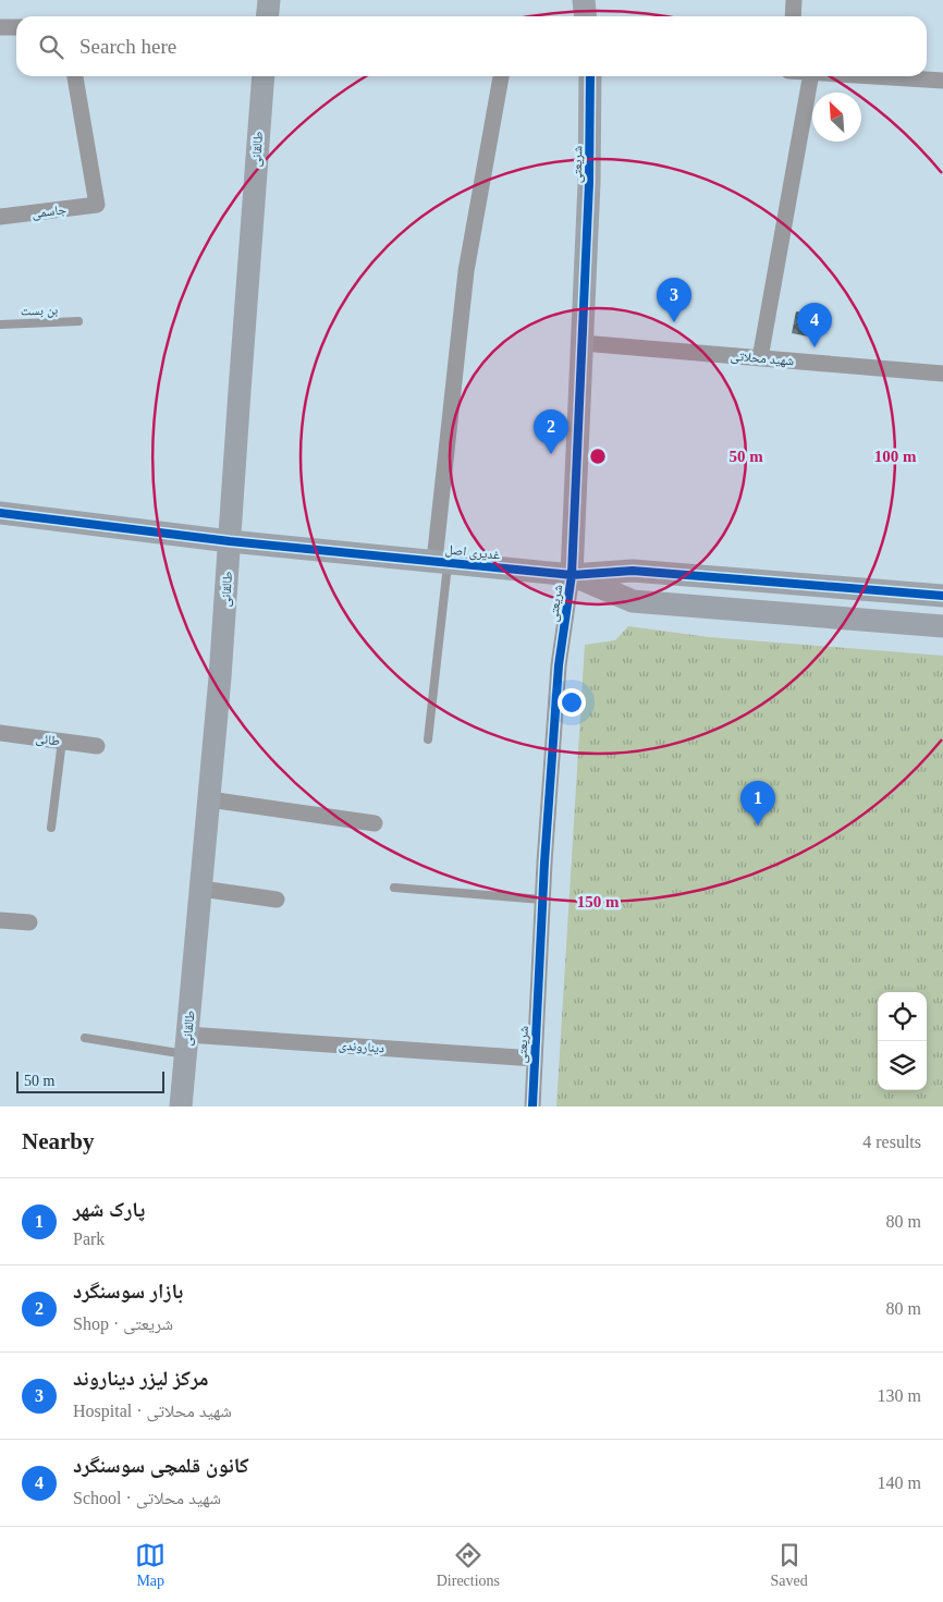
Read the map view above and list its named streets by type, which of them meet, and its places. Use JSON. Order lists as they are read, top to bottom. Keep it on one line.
{"streets":{"street":["طالقانی","شریعتی","جاسمی","شهید محلاتی","غدیری اصل","طائی","دیناروندی"],"lane":["بن بست"]},"crossings":[["طالقانی","غدیری اصل"],["طالقانی","دیناروندی"],["شریعتی","شهید محلاتی"],["شریعتی","غدیری اصل"],["شریعتی","دیناروندی"]],"scale_bar":"50 m","north":"top left","page":{"search":"Search here","pins":["3","4","2","1"],"scale":"50 m","heading":["Nearby","4 results"],"list":[{"mark":"1","name":"پارک شهر","note":"Park","value":"80 m"},{"mark":"2","name":"بازار سوسنگرد","note":"Shop · شریعتی","value":"80 m"},{"mark":"3","name":"مرکز لیزر دیناروند","note":"Hospital · شهید محلاتی","value":"130 m"},{"mark":"4","name":"کانون قلمچی سوسنگرد","note":"School · شهید محلاتی","value":"140 m"}],"nav":["Map","Directions","Saved"]},"rings":["50 m","100 m","150 m"]}
